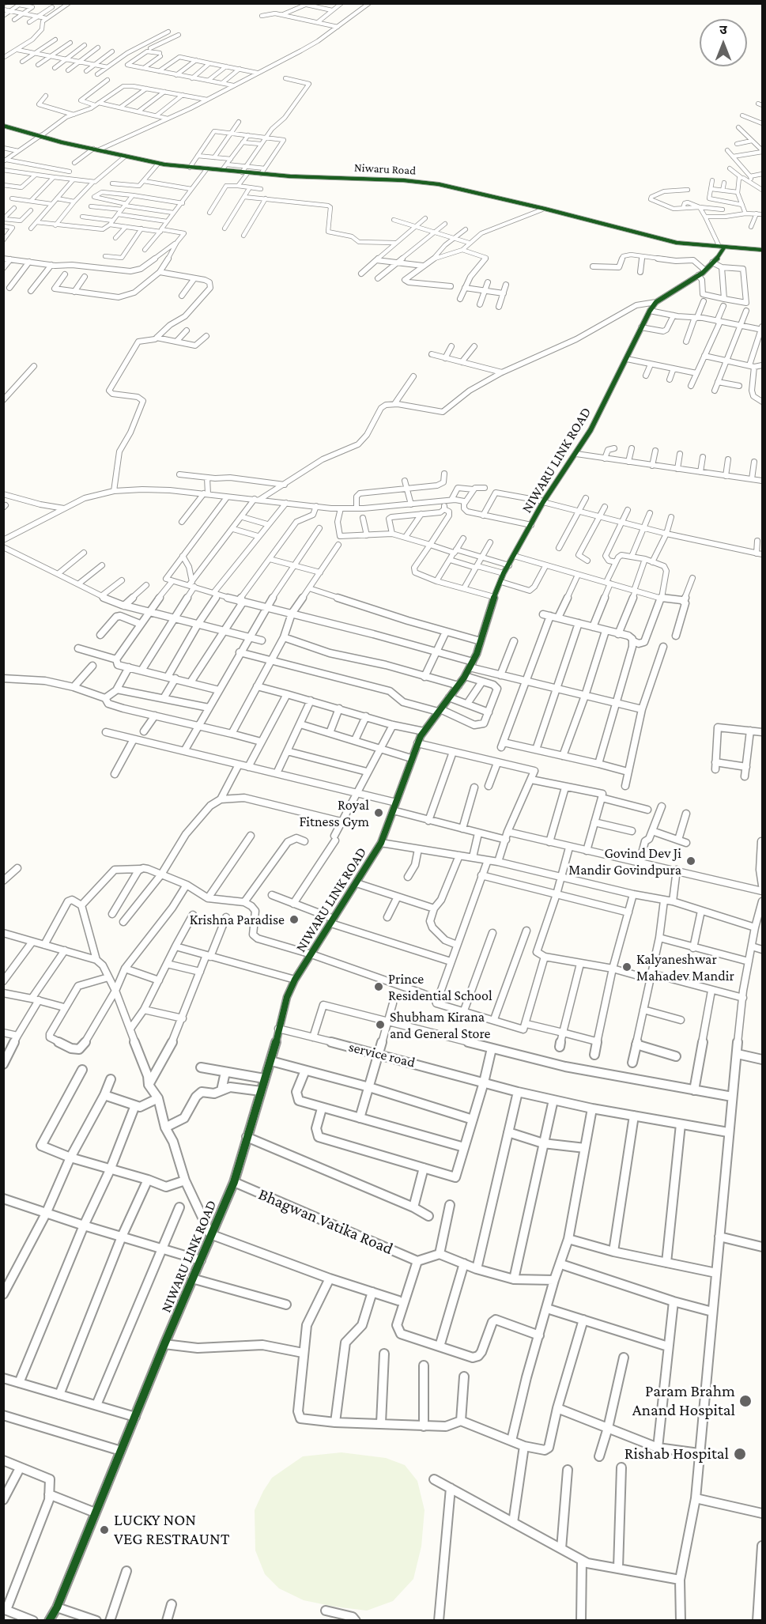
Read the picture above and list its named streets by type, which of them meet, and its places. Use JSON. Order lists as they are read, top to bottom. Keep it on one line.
{"streets":{"street":["Niwaru Road","NIWARU LINK ROAD","service road","Bhagwan Vatika Road"]},"crossings":[["Niwaru Road","NIWARU LINK ROAD"],["NIWARU LINK ROAD","service road"],["NIWARU LINK ROAD","Bhagwan Vatika Road"]],"places":["Royal Fitness Gym","Govind Dev Ji Mandir Govindpura","Krishna Paradise","Kalyaneshwar Mahadev Mandir","Prince Residential School","Shubham Kirana and General Store","Param Brahm Anand Hospital","Rishab Hospital","LUCKY NON VEG RESTRAUNT"],"north":"top"}
